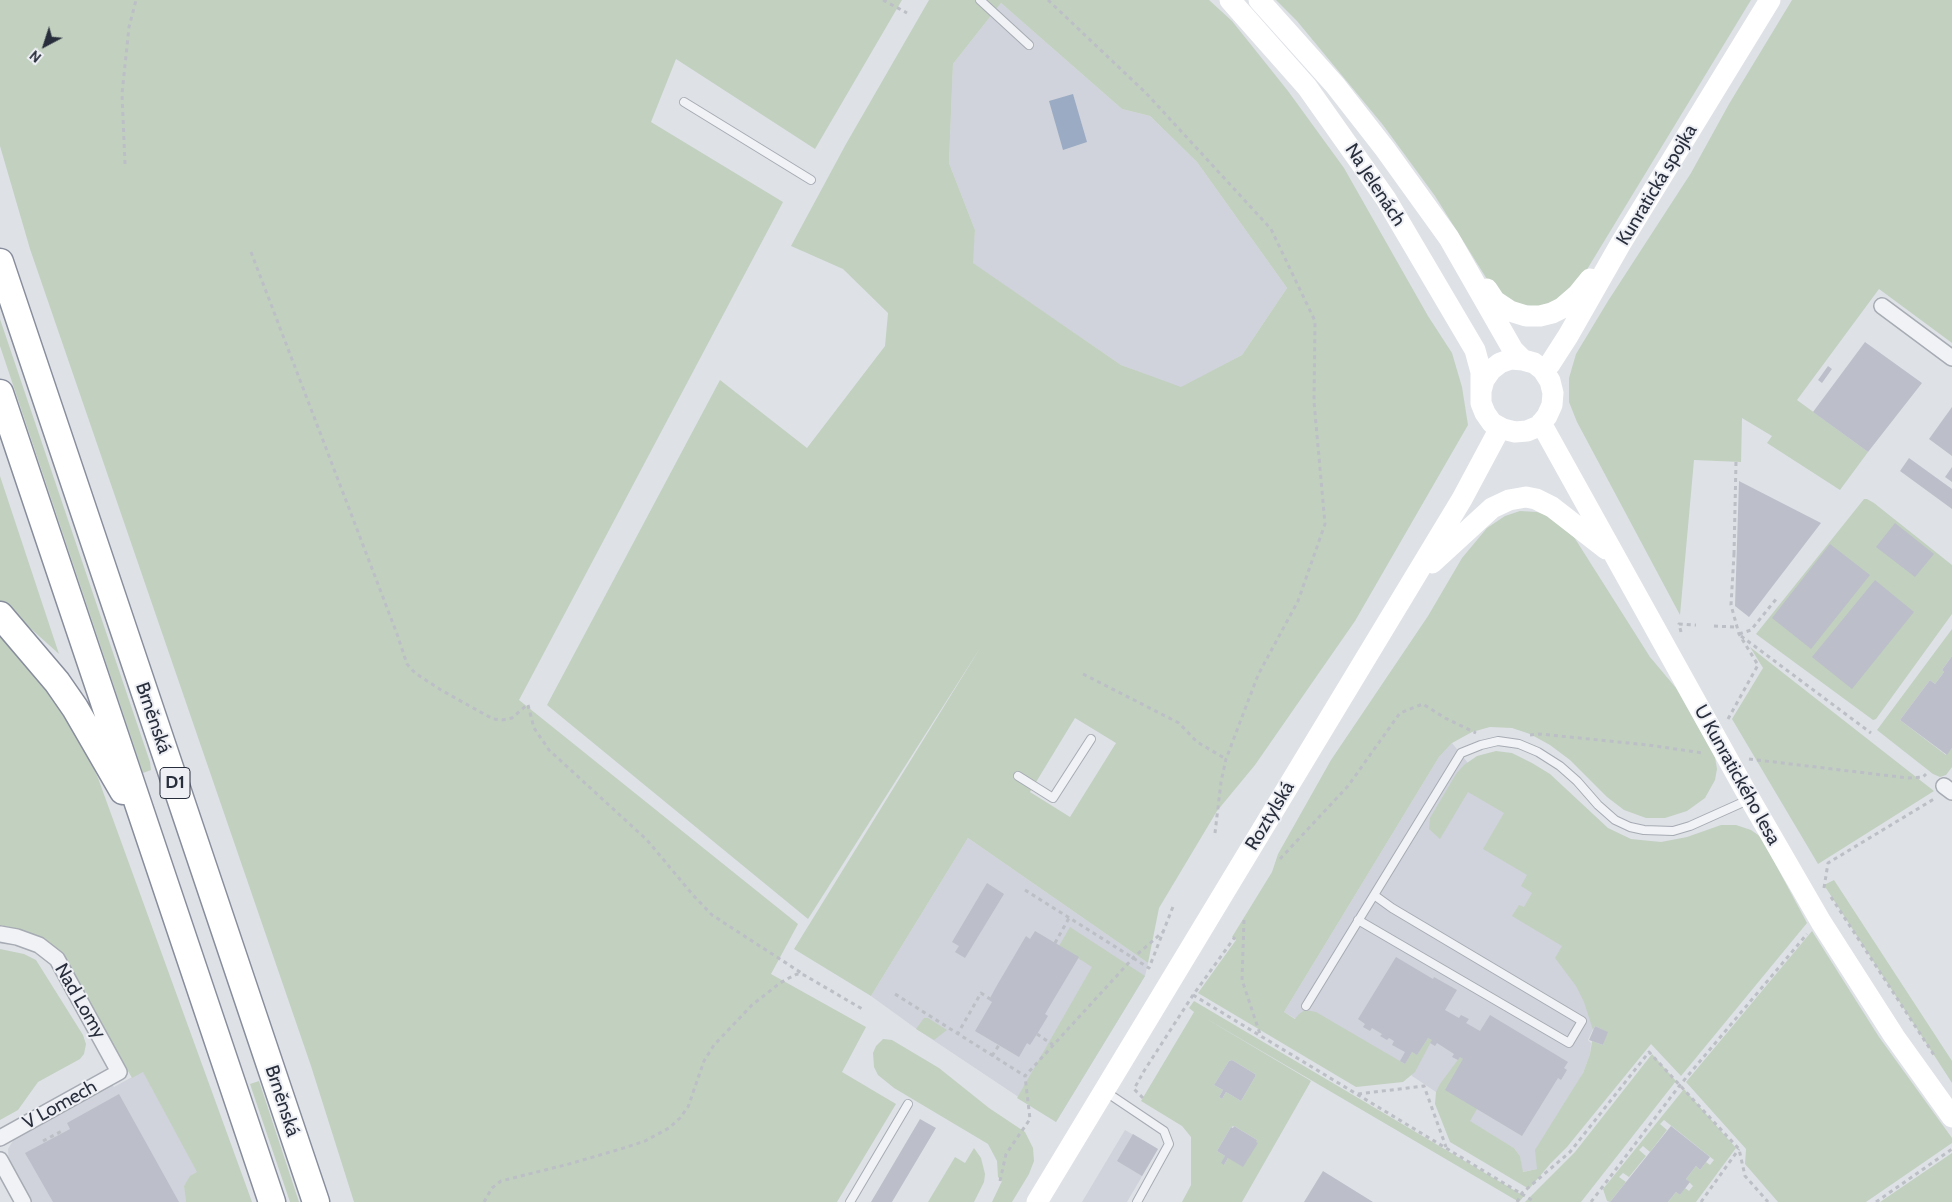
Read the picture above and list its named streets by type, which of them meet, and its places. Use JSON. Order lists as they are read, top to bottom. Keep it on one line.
{"streets":{"highway":["Brněnská","D1"],"main road":["Na Jelenách","Kunratická spojka","U Kunratického lesa","Roztylská"],"street":["Nad Lomy","V Lomech"]},"crossings":[["Na Jelenách","Kunratická spojka"],["Na Jelenách","U Kunratického lesa"],["Na Jelenách","Roztylská"],["Kunratická spojka","U Kunratického lesa"],["Kunratická spojka","Roztylská"],["U Kunratického lesa","Roztylská"],["Nad Lomy","V Lomech"]],"north":"bottom left"}
